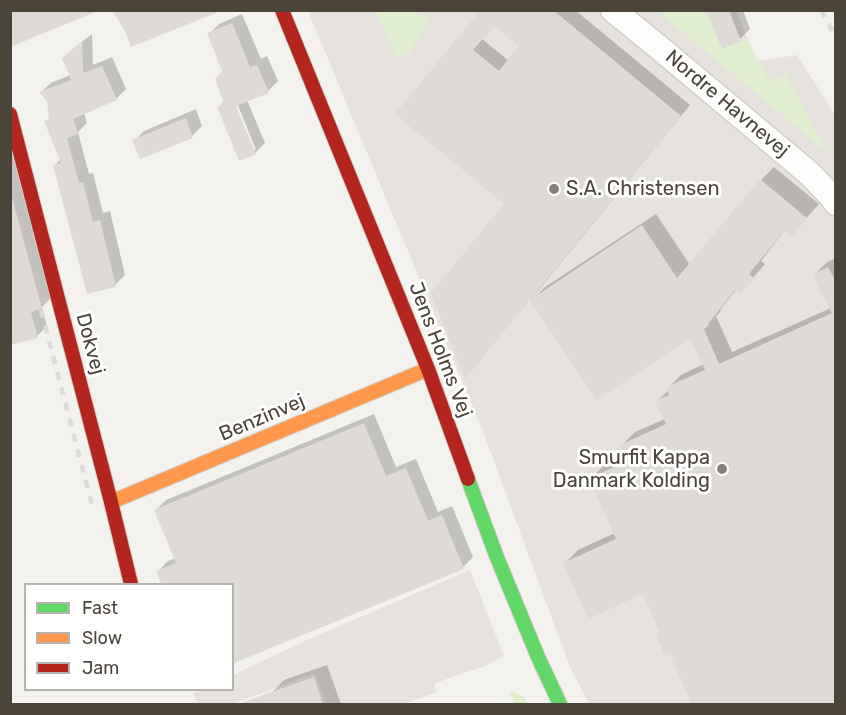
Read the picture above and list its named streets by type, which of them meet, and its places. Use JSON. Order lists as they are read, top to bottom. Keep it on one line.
{"streets":{"street":["Nordre Havnevej","Dokvej","Jens Holms Vej","Benzinvej"]},"crossings":[["Dokvej","Benzinvej"],["Jens Holms Vej","Benzinvej"]],"places":["S.A. Christensen","Smurfit Kappa Danmark Kolding"],"legend":["Fast","Slow","Jam"]}
